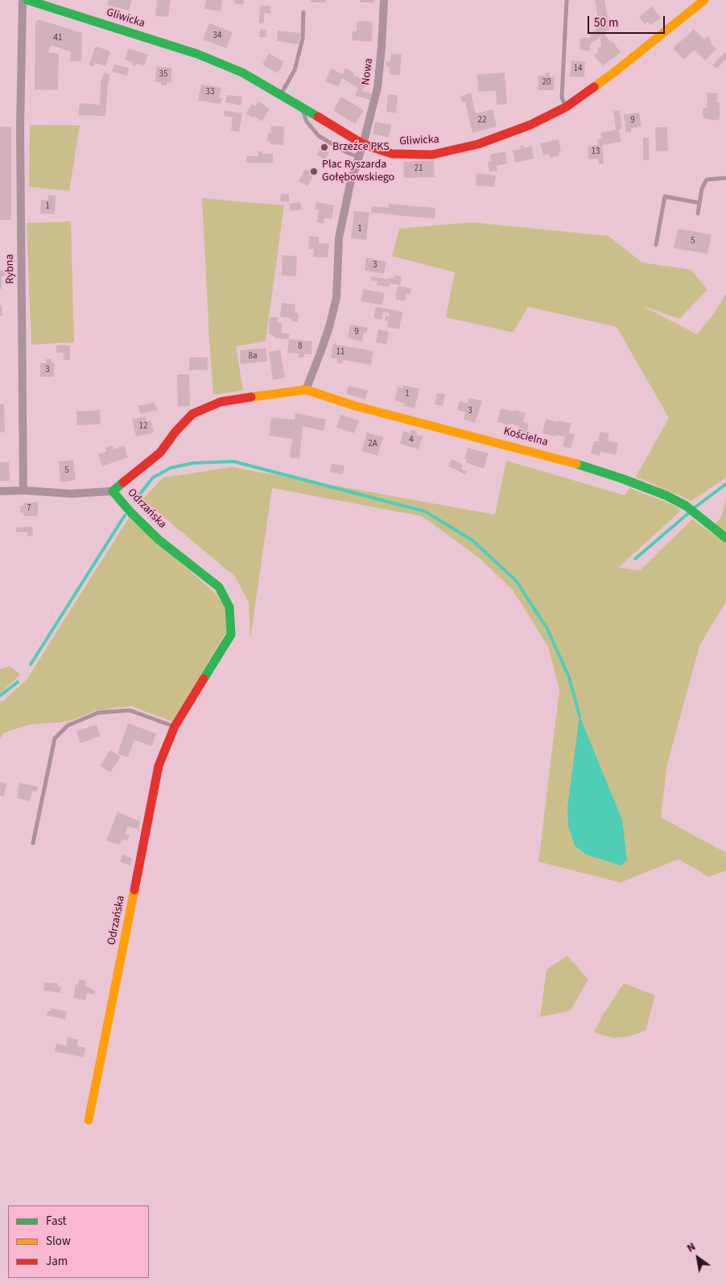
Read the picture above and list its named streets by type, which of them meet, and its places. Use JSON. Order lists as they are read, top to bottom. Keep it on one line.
{"streets":{"street":["Gliwicka","Nowa","Rybna","Kościelna","Odrzańska"]},"crossings":[["Gliwicka","Nowa"],["Nowa","Kościelna"],["Nowa","Odrzańska"],["Kościelna","Odrzańska"]],"places":["Brzeźce PKS","Plac Ryszarda Gołębowskiego"],"house_numbers":["34","41","14","35","20","33","22","9","13","21","1","1","5","3","9","8","11","8a","3","1","3","12","4","2A","5","7"],"legend":["Fast","Slow","Jam"],"scale_bar":"50 m","north":"top left"}
